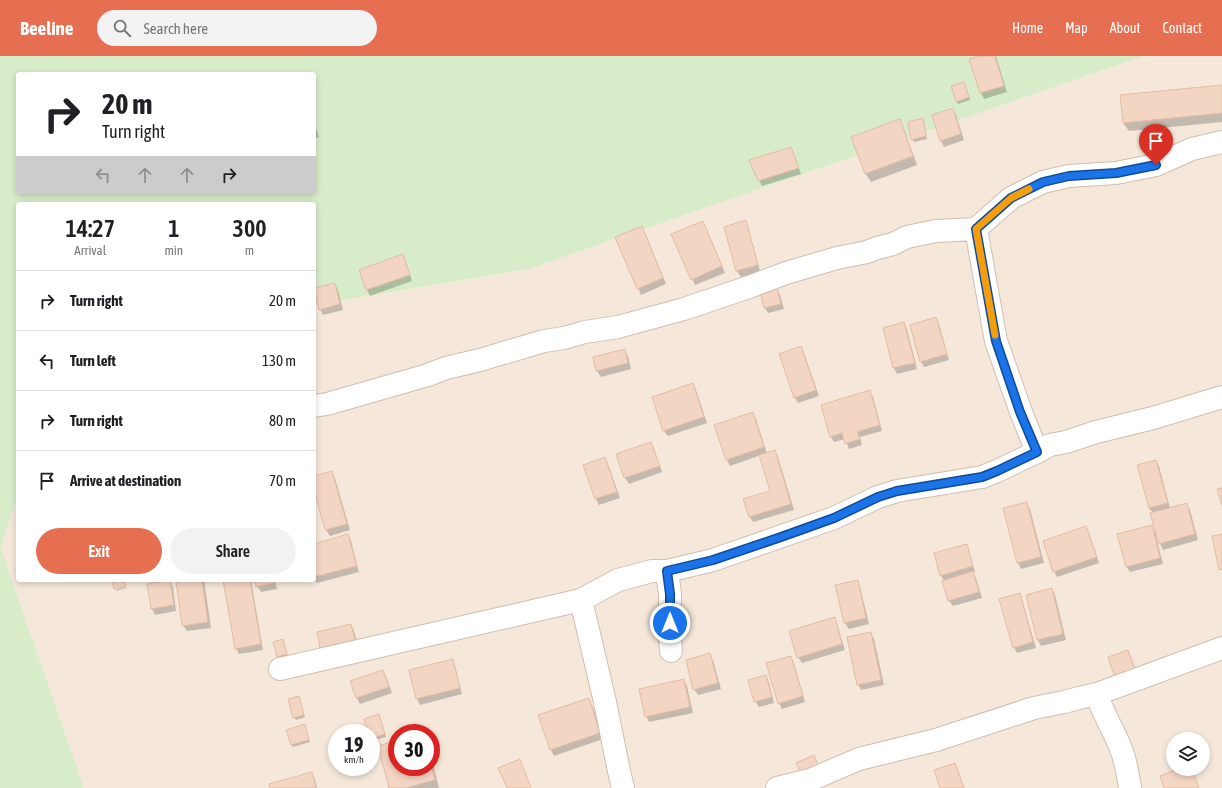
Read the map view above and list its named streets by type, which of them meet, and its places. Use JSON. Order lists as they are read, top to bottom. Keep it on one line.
{"page":{"header":"Beeline","search":"Search here","nav":["Home","Map","About","Contact"],"turn":["20 m","Turn right"],"eta":["14:27","Arrival","1","min","300","m"],"list":[{"name":"Turn right","value":"20 m"},{"name":"Turn left","value":"130 m"},{"name":"Turn right","value":"80 m"},{"name":"Arrive at destination","value":"70 m"}],"buttons":["Exit","Share"],"speed":"19 km/h","limit":"30"}}
